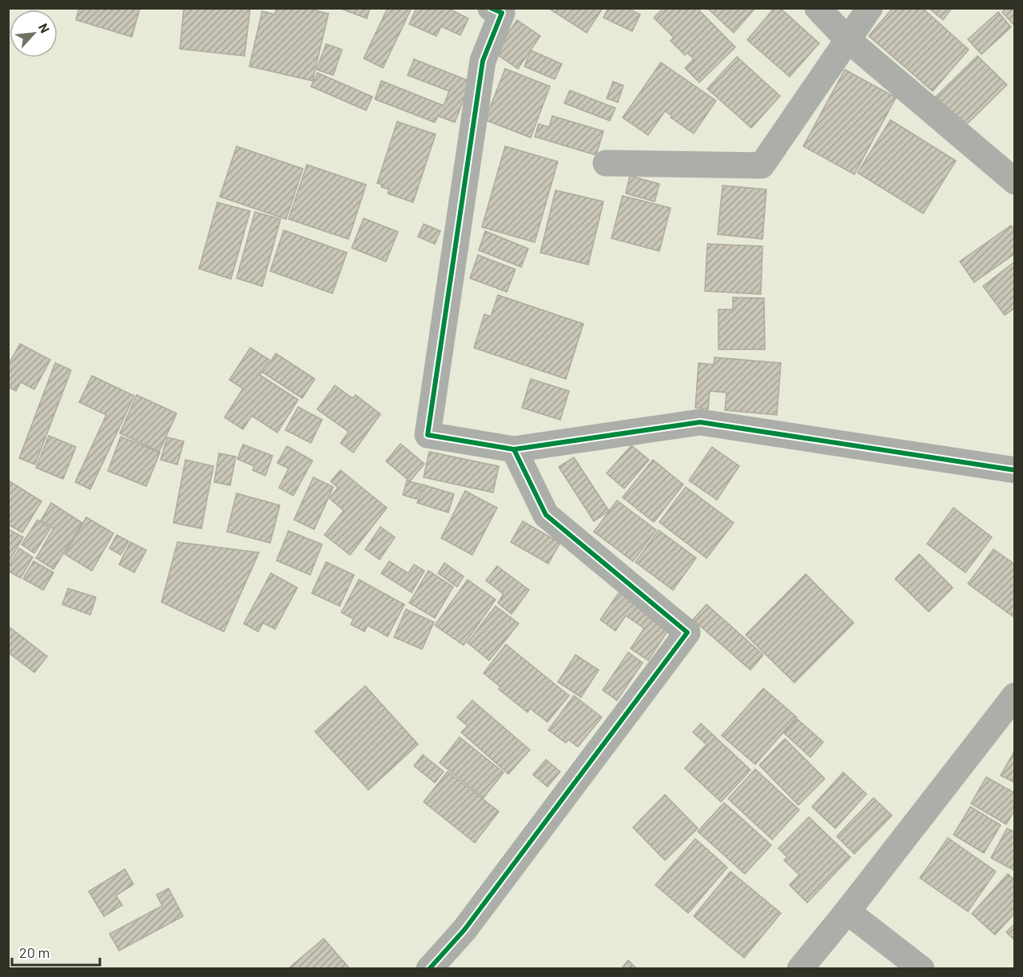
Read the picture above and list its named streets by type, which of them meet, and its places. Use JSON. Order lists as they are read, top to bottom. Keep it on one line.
{"scale_bar":"20 m","north":"top right"}
